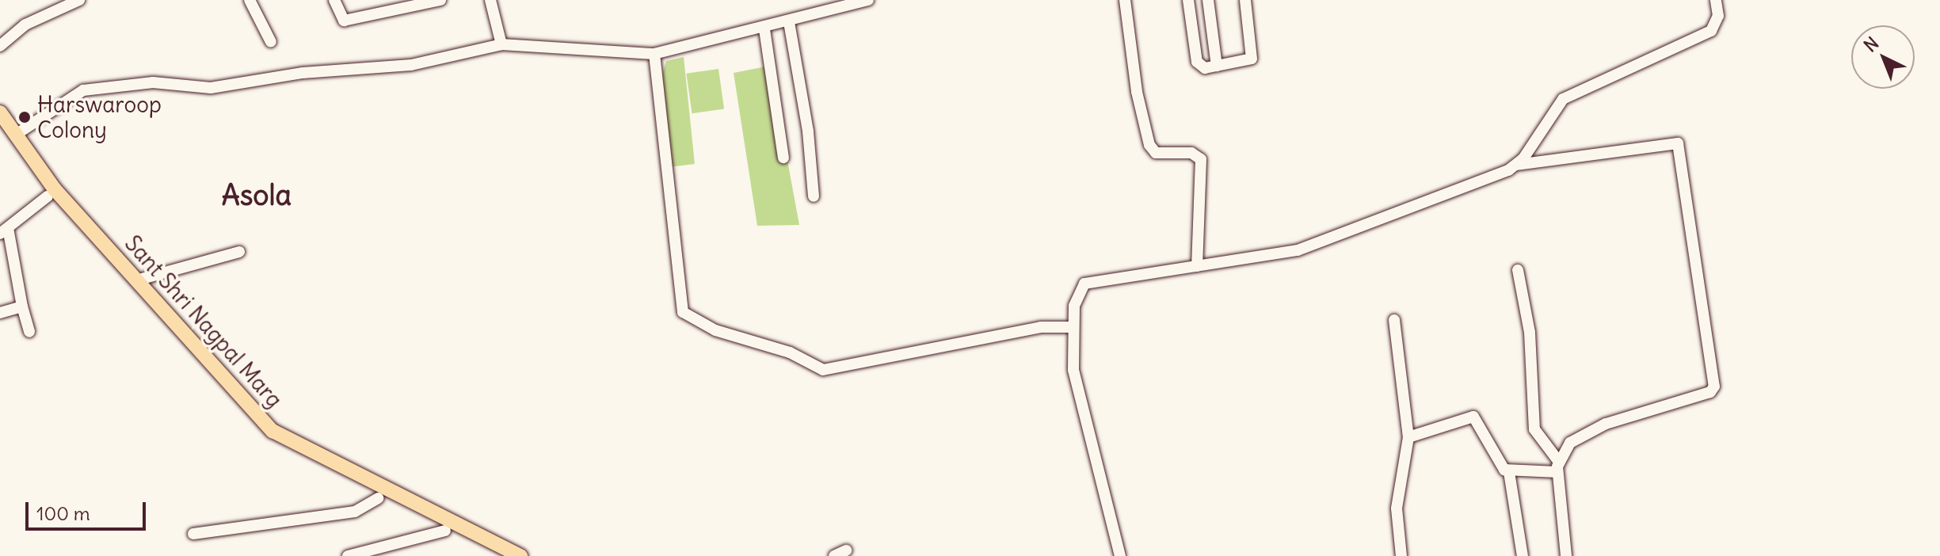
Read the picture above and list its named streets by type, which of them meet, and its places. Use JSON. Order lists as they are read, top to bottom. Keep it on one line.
{"streets":{"main road":["Sant Shri Nagpal Marg"]},"districts":["Asola"],"places":["Harswaroop Colony"],"scale_bar":"100 m","north":"top left"}
